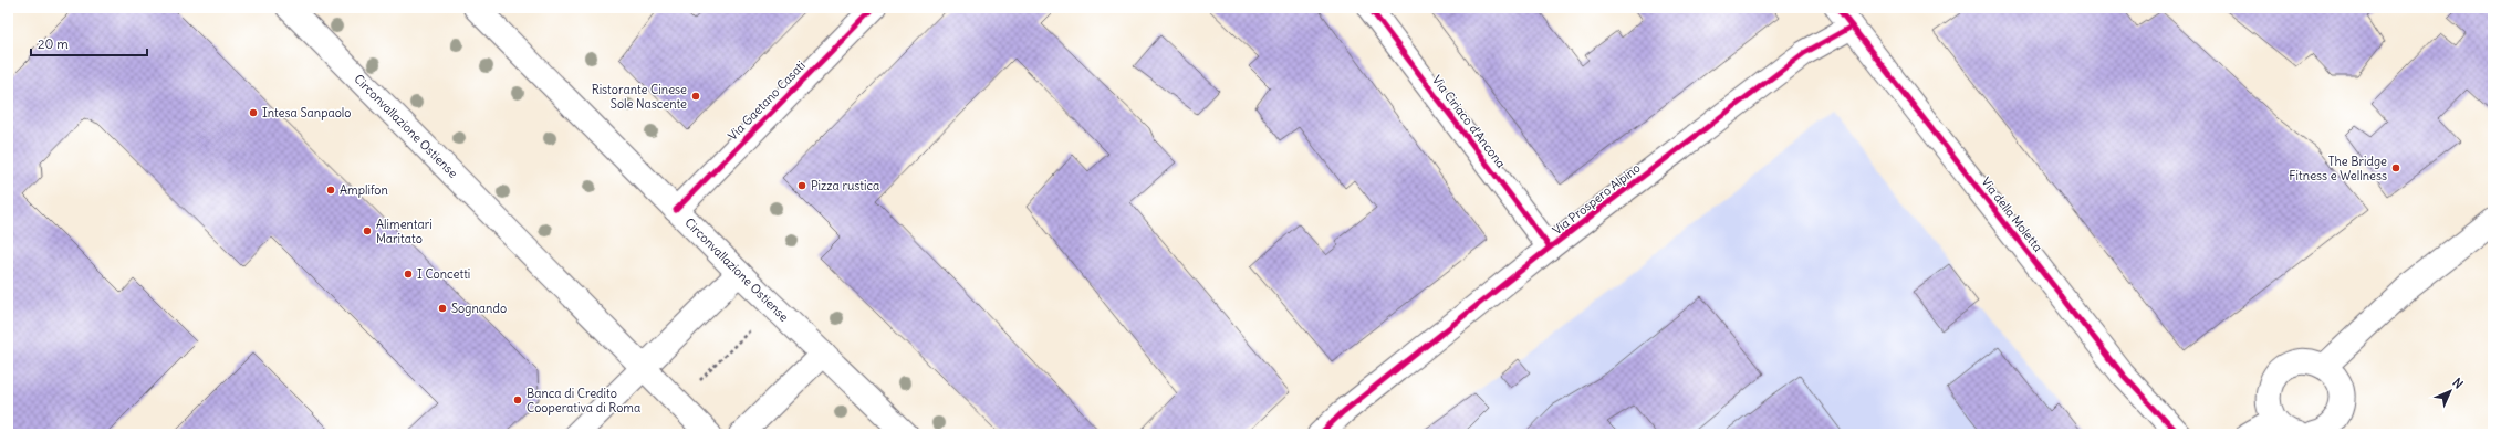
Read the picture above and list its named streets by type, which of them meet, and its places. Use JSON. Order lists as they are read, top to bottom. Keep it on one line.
{"streets":{"street":["Via Gaetano Casati","Via Ciriaco d'Ancona","Circonvallazione Ostiense","Via Prospero Alpino","Via della Moletta"]},"crossings":[["Via Gaetano Casati","Circonvallazione Ostiense"],["Via Ciriaco d'Ancona","Via Prospero Alpino"],["Via Prospero Alpino","Via della Moletta"]],"places":["Ristorante Cinese Sole Nascente","Intesa Sanpaolo","The Bridge Fitness e Wellness","Pizza rustica","Amplifon","Alimentari Maritato","I Concetti","Sognando","Banca di Credito Cooperativa di Roma"],"scale_bar":"20 m","north":"top right"}
